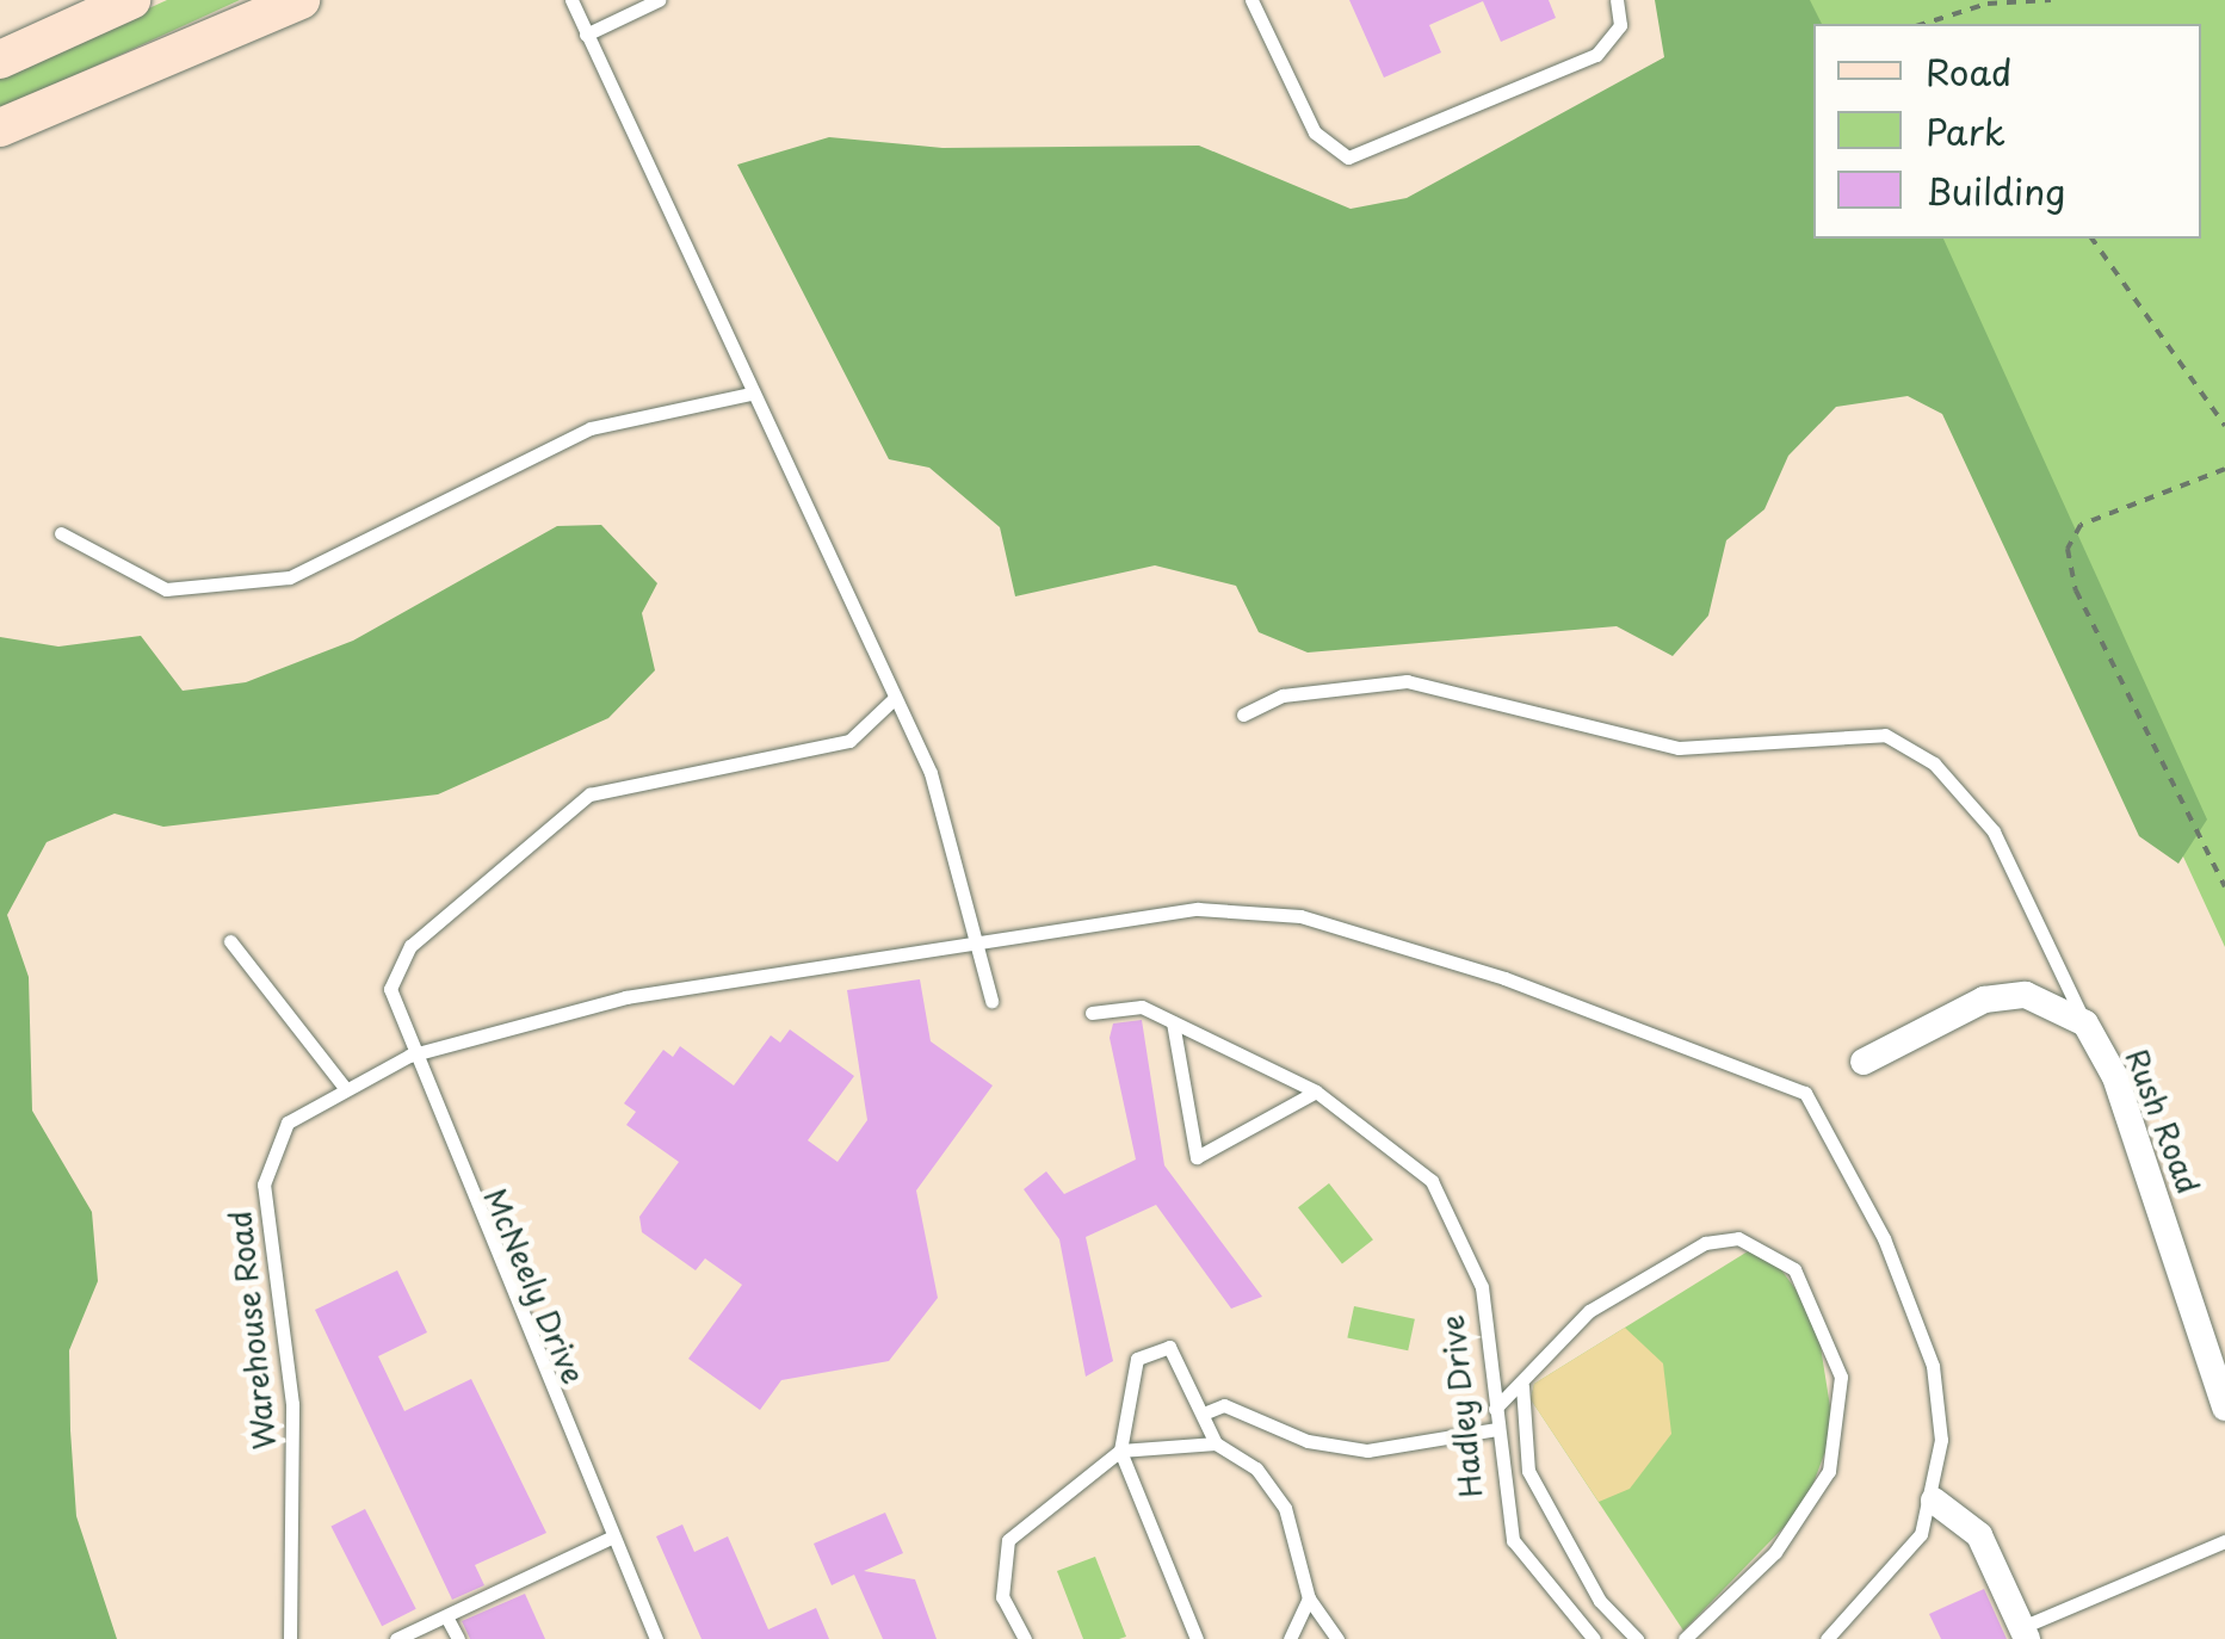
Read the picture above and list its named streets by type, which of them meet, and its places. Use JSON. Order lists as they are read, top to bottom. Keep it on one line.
{"streets":{"street":["Rush Road"],"lane":["McNeely Drive","Warehouse Road","Hadley Drive"]},"crossings":[["McNeely Drive","Warehouse Road"]],"legend":["Road","Park","Building"]}
